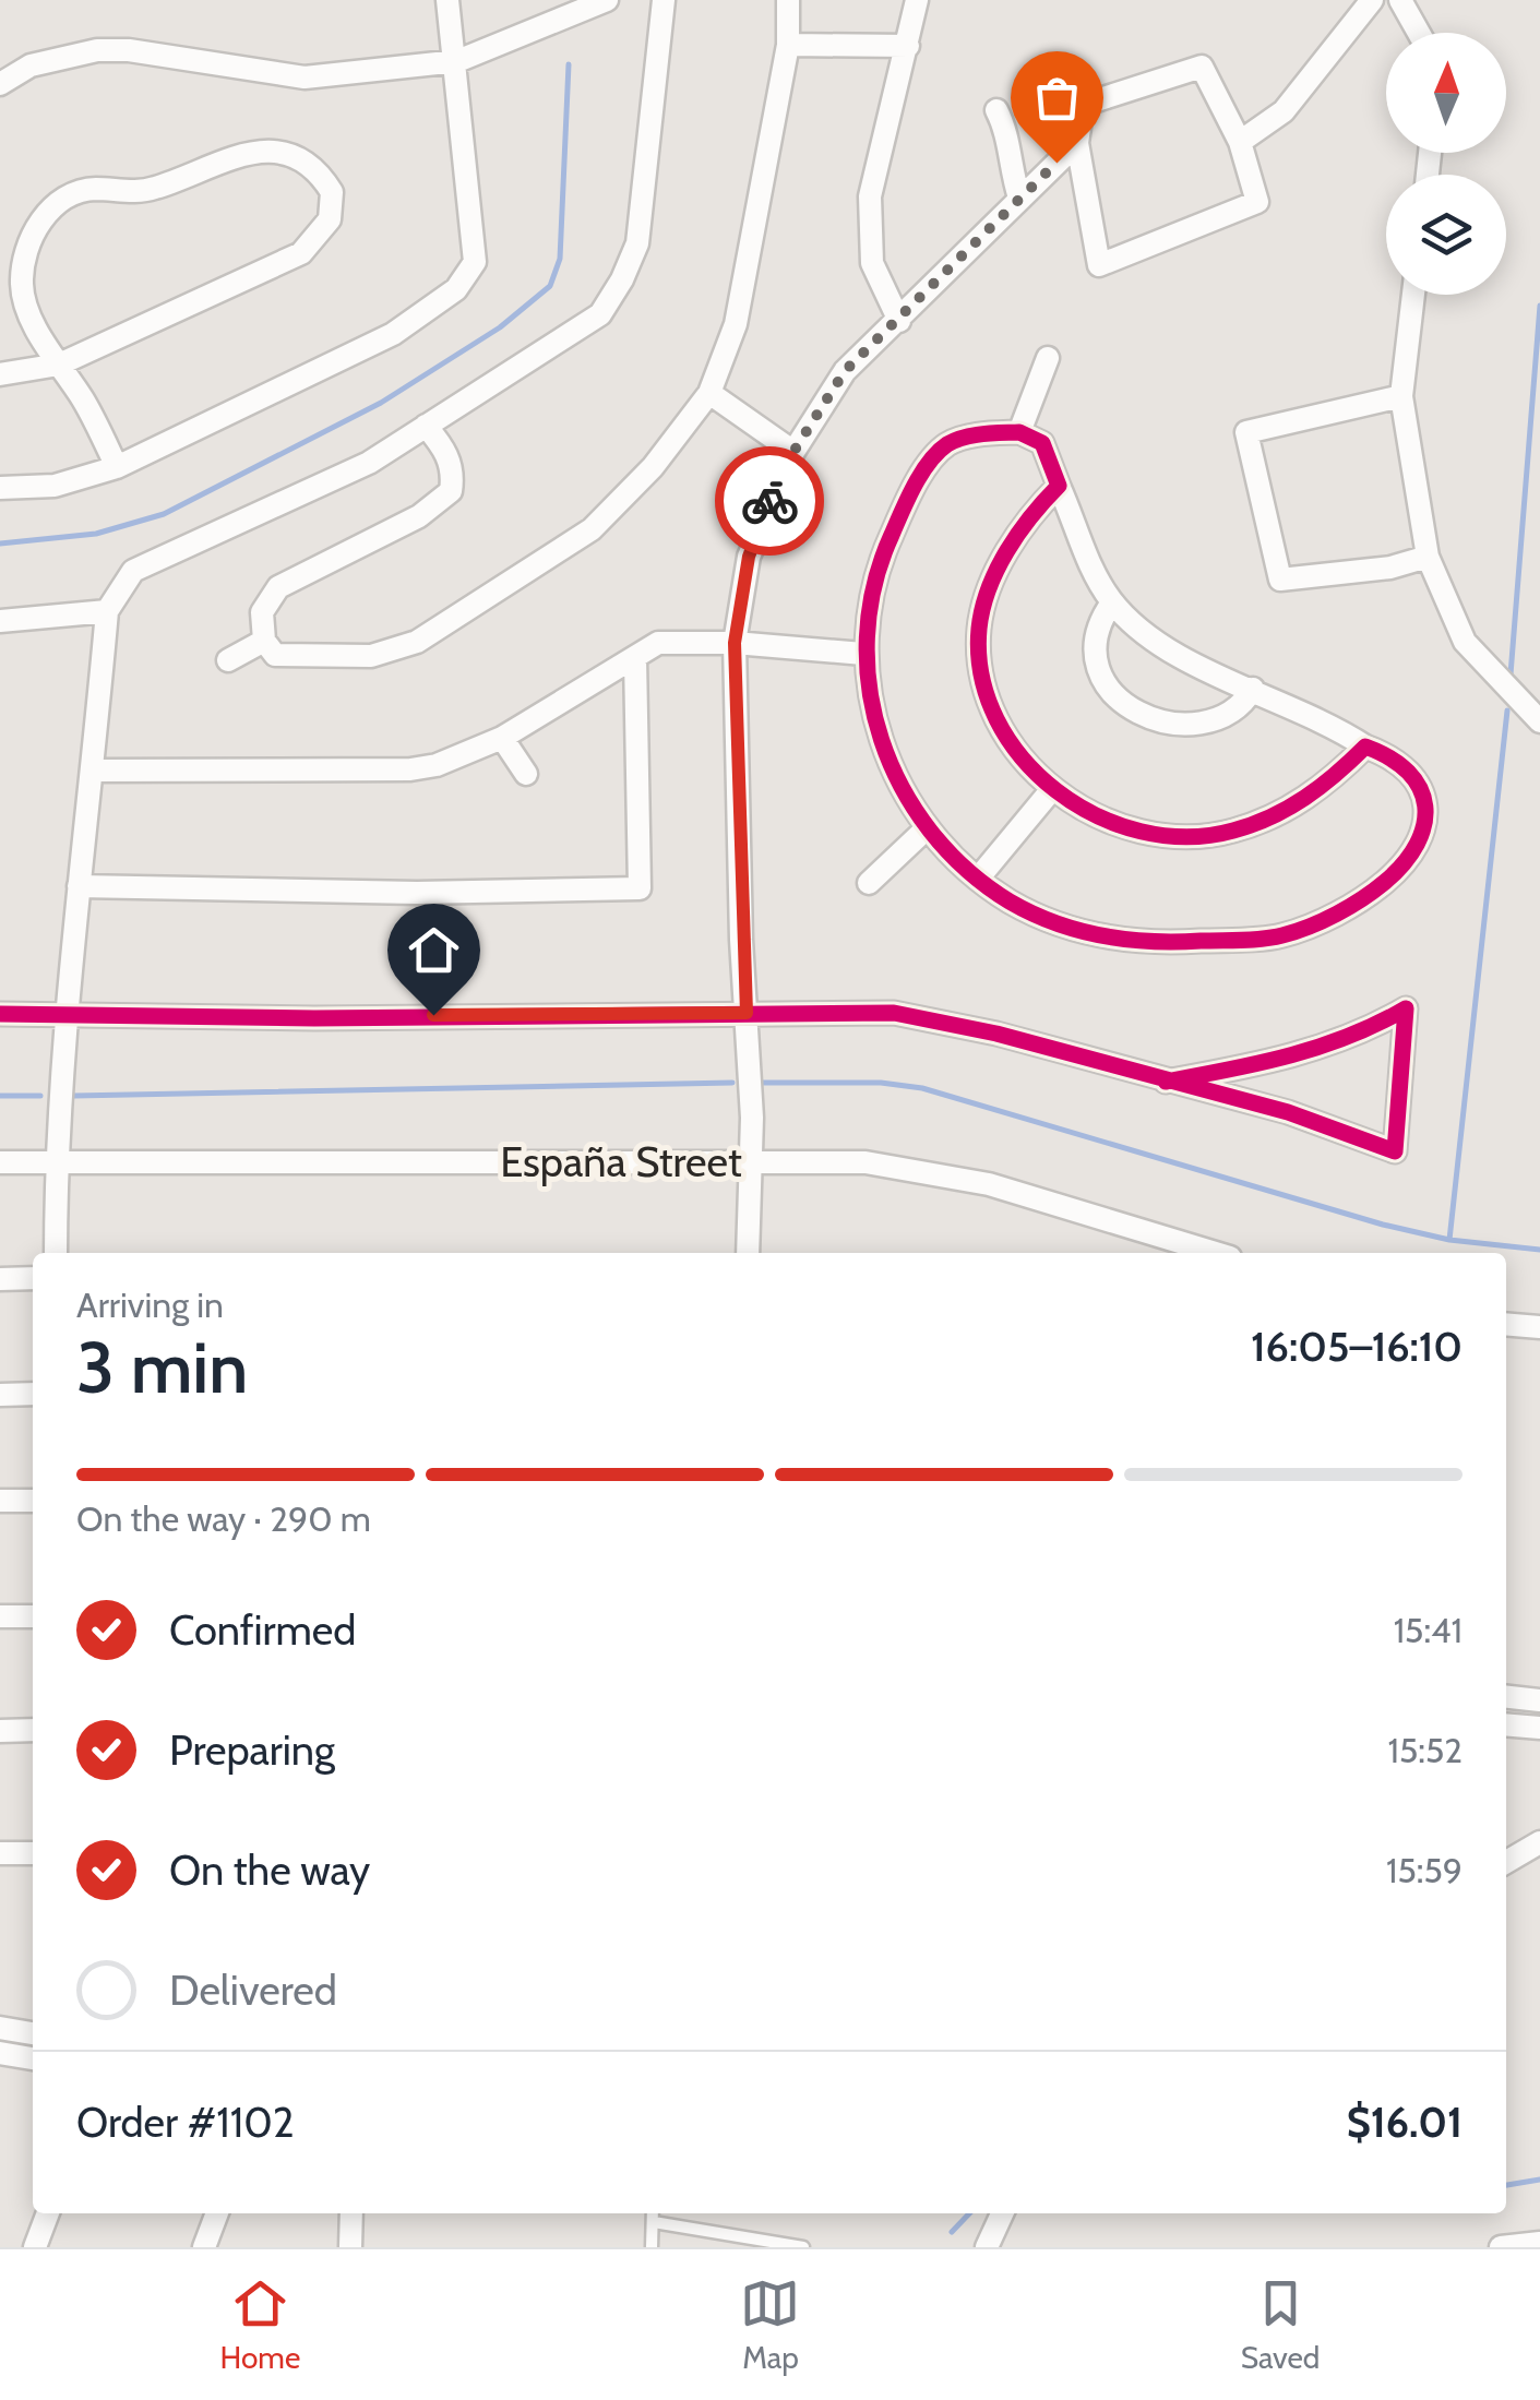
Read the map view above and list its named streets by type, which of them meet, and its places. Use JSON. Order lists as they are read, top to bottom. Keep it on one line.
{"streets":{"street":["España Street"]},"north":"top","page":{"heading":["3 min","Arriving in","16:05–16:10"],"panel":["Order #1102","$16.01"],"bar":"On the way · 290 m","list":[["Confirmed","15:41"],["Preparing","15:52"],["On the way","15:59"],"Delivered"],"tabs":["Home","Map","Saved"]}}
